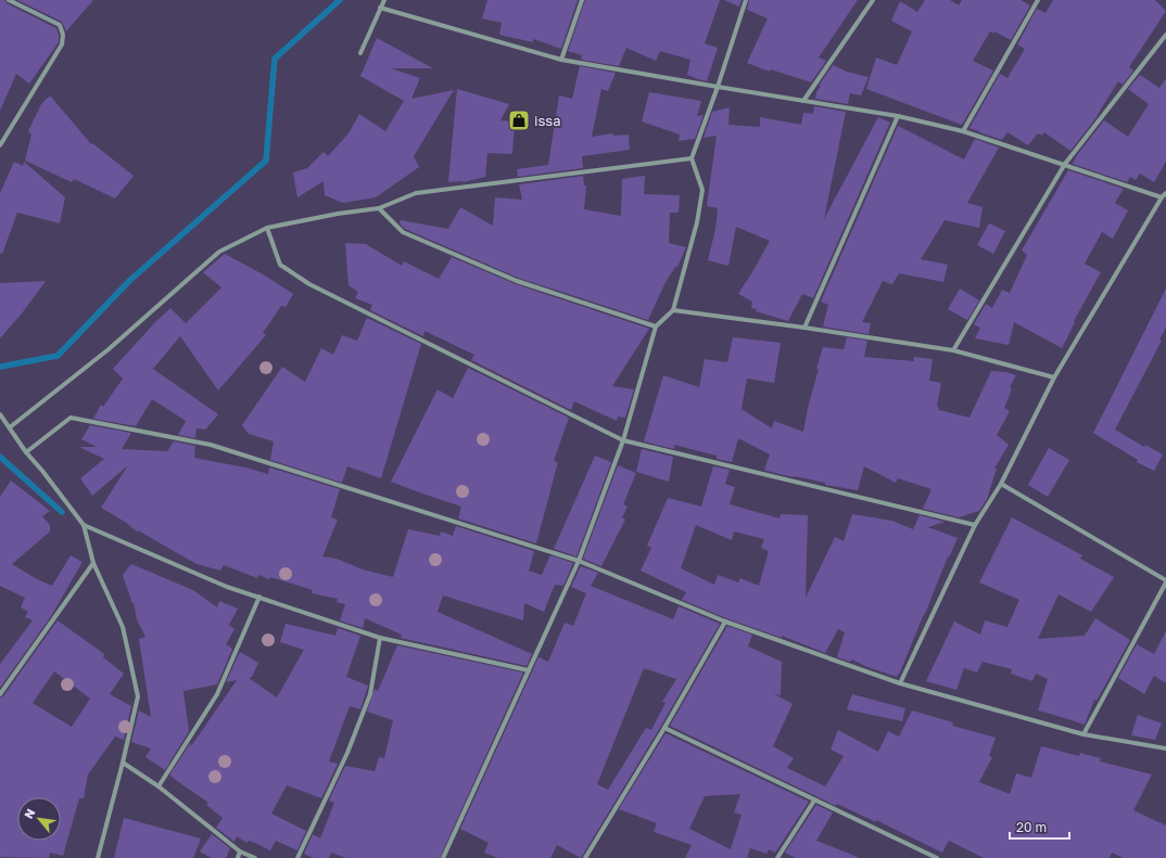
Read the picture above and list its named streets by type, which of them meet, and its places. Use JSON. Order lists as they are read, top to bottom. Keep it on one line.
{"places":{"shop":["issa"]},"scale_bar":"20 m","north":"top left"}
